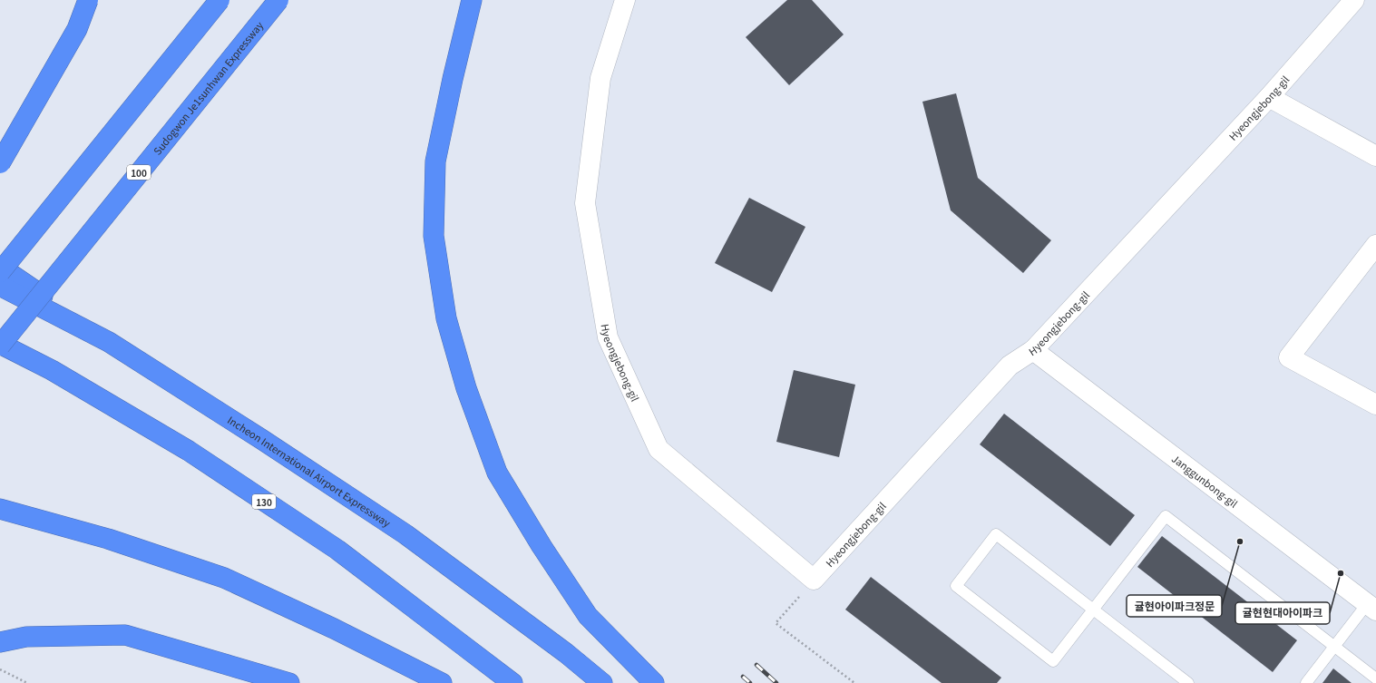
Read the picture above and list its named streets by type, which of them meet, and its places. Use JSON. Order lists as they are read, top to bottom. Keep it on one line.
{"streets":{"highway":["Sudogwon Je1sunhwan Expressway","100","Incheon International Airport Expressway","130"],"street":["Hyeongjebong-gil","Janggunbong-gil"]},"crossings":[["Sudogwon Je1sunhwan Expressway","130"],["Hyeongjebong-gil","Janggunbong-gil"]],"places":["귤현아이파크정문","귤현현대아이파크"]}
